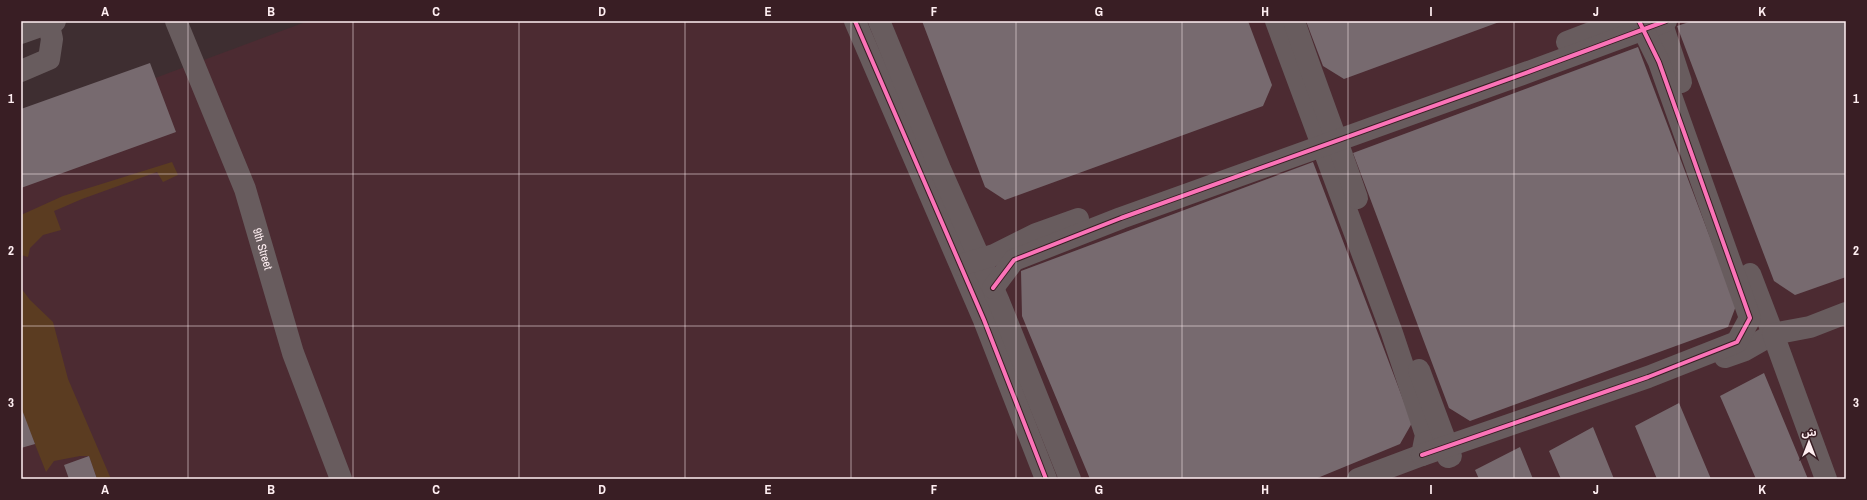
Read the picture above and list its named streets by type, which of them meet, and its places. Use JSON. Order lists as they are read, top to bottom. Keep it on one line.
{"streets":{"street":["9th Street"]},"north":"top","grid":{"columns":["A","B","C","D","E","F","G","H","I","J","K"],"rows":["1","2","3"]}}
